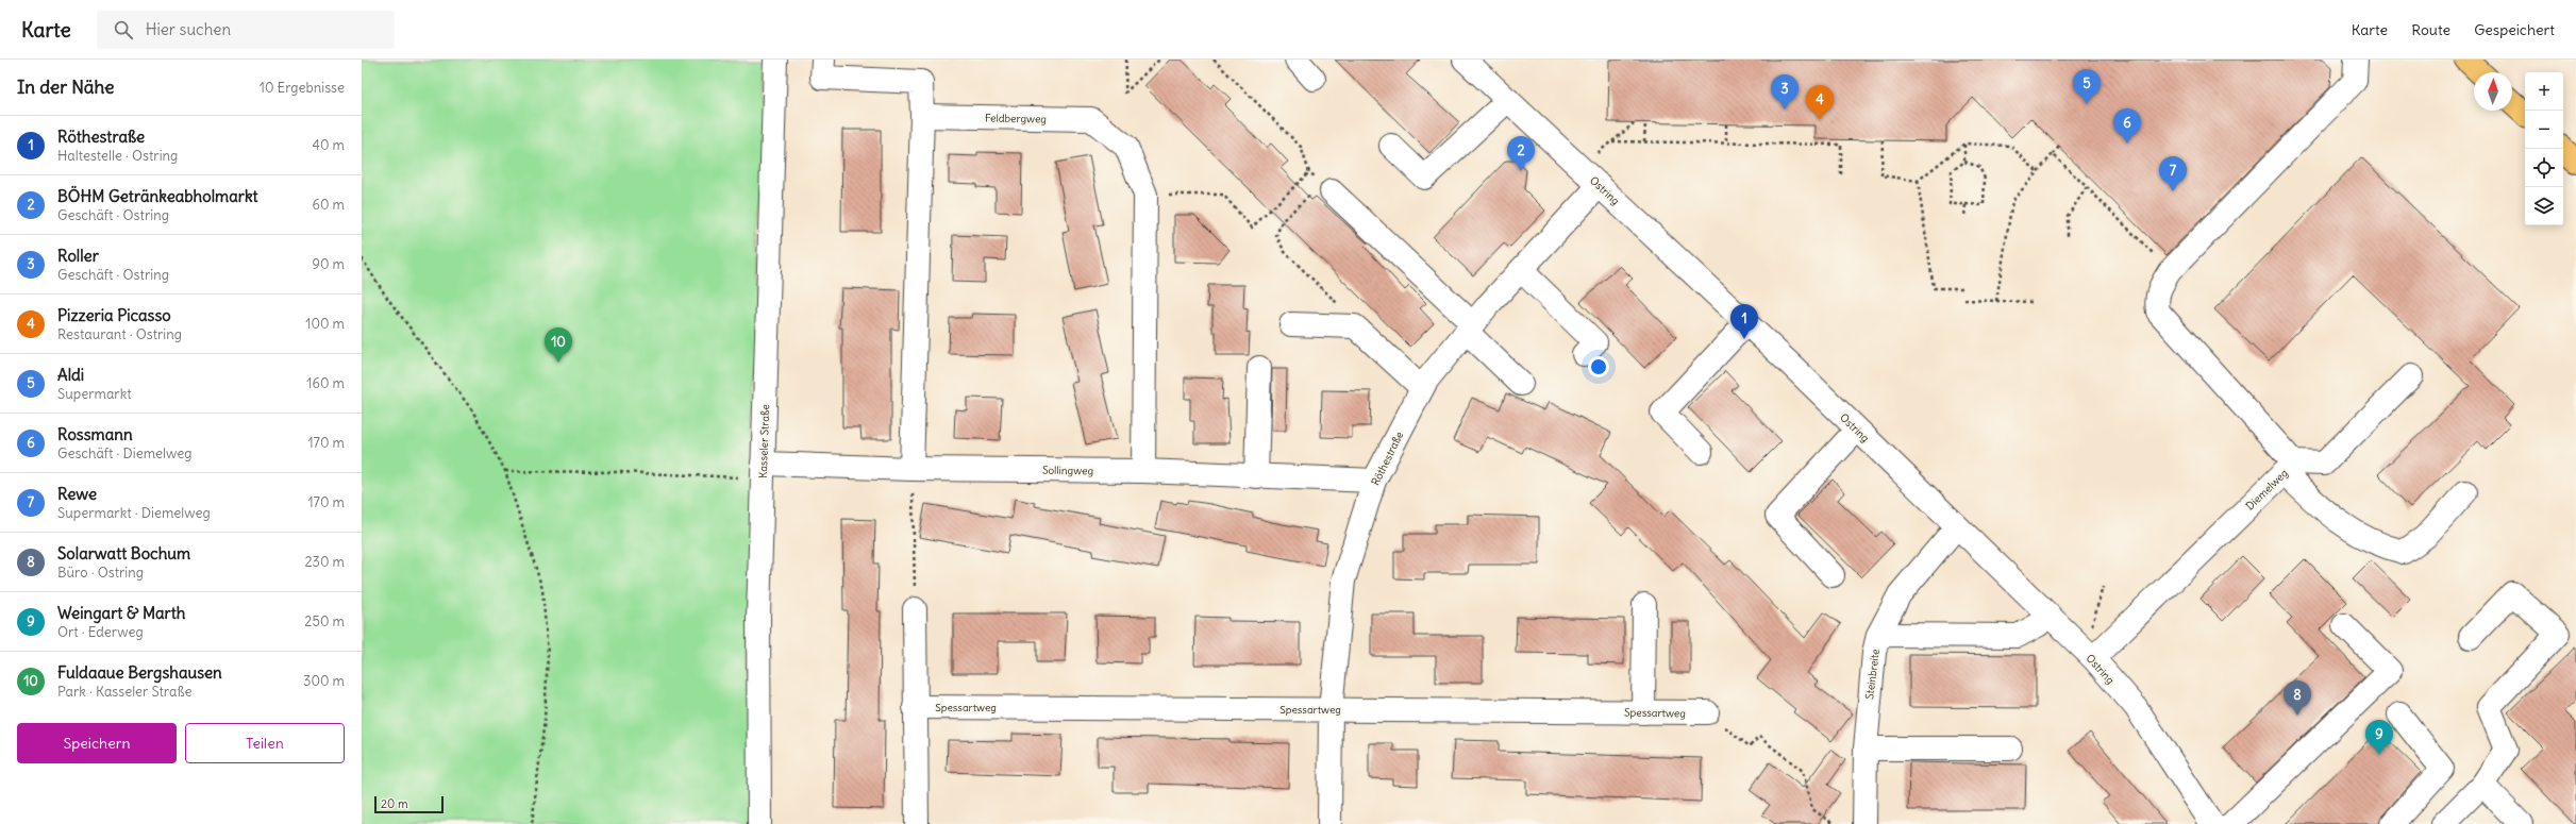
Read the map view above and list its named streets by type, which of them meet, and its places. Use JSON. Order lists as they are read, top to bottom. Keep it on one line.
{"streets":{"street":["Feldbergweg","Ostring","Kasseler Straße","Röthestraße","Sollingweg","Diemelweg","Steinbreite","Spessartweg"]},"crossings":[["Feldbergweg","Sollingweg"],["Ostring","Röthestraße"],["Ostring","Diemelweg"],["Ostring","Steinbreite"],["Kasseler Straße","Sollingweg"],["Röthestraße","Sollingweg"],["Röthestraße","Spessartweg"]],"scale_bar":"20 m","north":"top","page":{"header":"Karte","search":"Hier suchen","nav":["Karte","Route","Gespeichert"],"heading":["In der Nähe","10 Ergebnisse"],"pins":["5","3","4","6","2","7","1","10","8","9"],"map_buttons":["+","−"],"list":[{"mark":"1","name":"Röthestraße","note":"Haltestelle · Ostring","value":"40 m"},{"mark":"2","name":"BÖHM Getränkeabholmarkt","note":"Geschäft · Ostring","value":"60 m"},{"mark":"3","name":"Roller","note":"Geschäft · Ostring","value":"90 m"},{"mark":"4","name":"Pizzeria Picasso","note":"Restaurant · Ostring","value":"100 m"},{"mark":"5","name":"Aldi","note":"Supermarkt","value":"160 m"},{"mark":"6","name":"Rossmann","note":"Geschäft · Diemelweg","value":"170 m"},{"mark":"7","name":"Rewe","note":"Supermarkt · Diemelweg","value":"170 m"},{"mark":"8","name":"Solarwatt Bochum","note":"Büro · Ostring","value":"230 m"},{"mark":"9","name":"Weingart & Marth","note":"Ort · Ederweg","value":"250 m"},{"mark":"10","name":"Fuldaaue Bergshausen","note":"Park · Kasseler Straße","value":"300 m"}],"buttons":["Speichern","Teilen"],"scale":"20 m"}}
